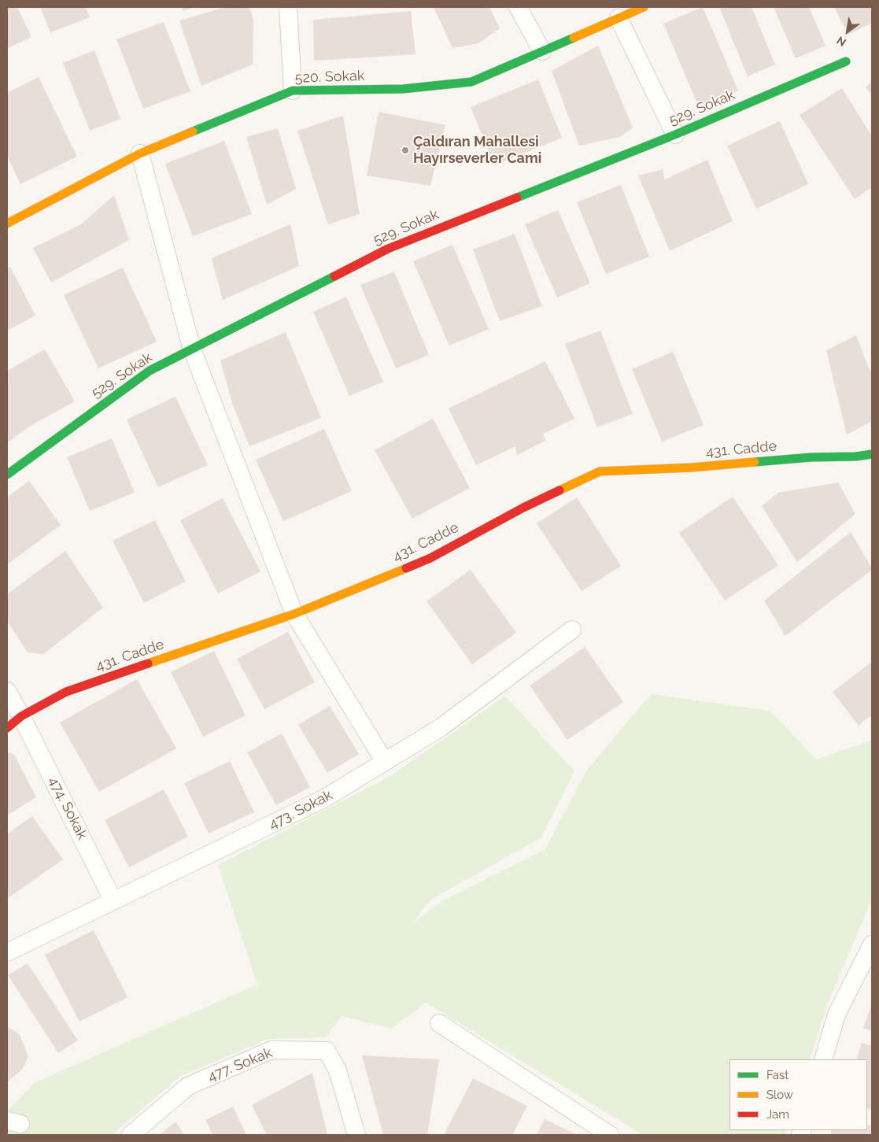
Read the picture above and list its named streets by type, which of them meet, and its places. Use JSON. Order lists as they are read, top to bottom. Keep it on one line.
{"streets":{"street":["520. Sokak","529. Sokak","431. Cadde","474. Sokak","473. Sokak","477. Sokak"]},"crossings":[["431. Cadde","474. Sokak"],["474. Sokak","473. Sokak"]],"places":["Çaldıran Mahallesi Hayırseverler Cami"],"legend":["Fast","Slow","Jam"],"north":"bottom left"}
